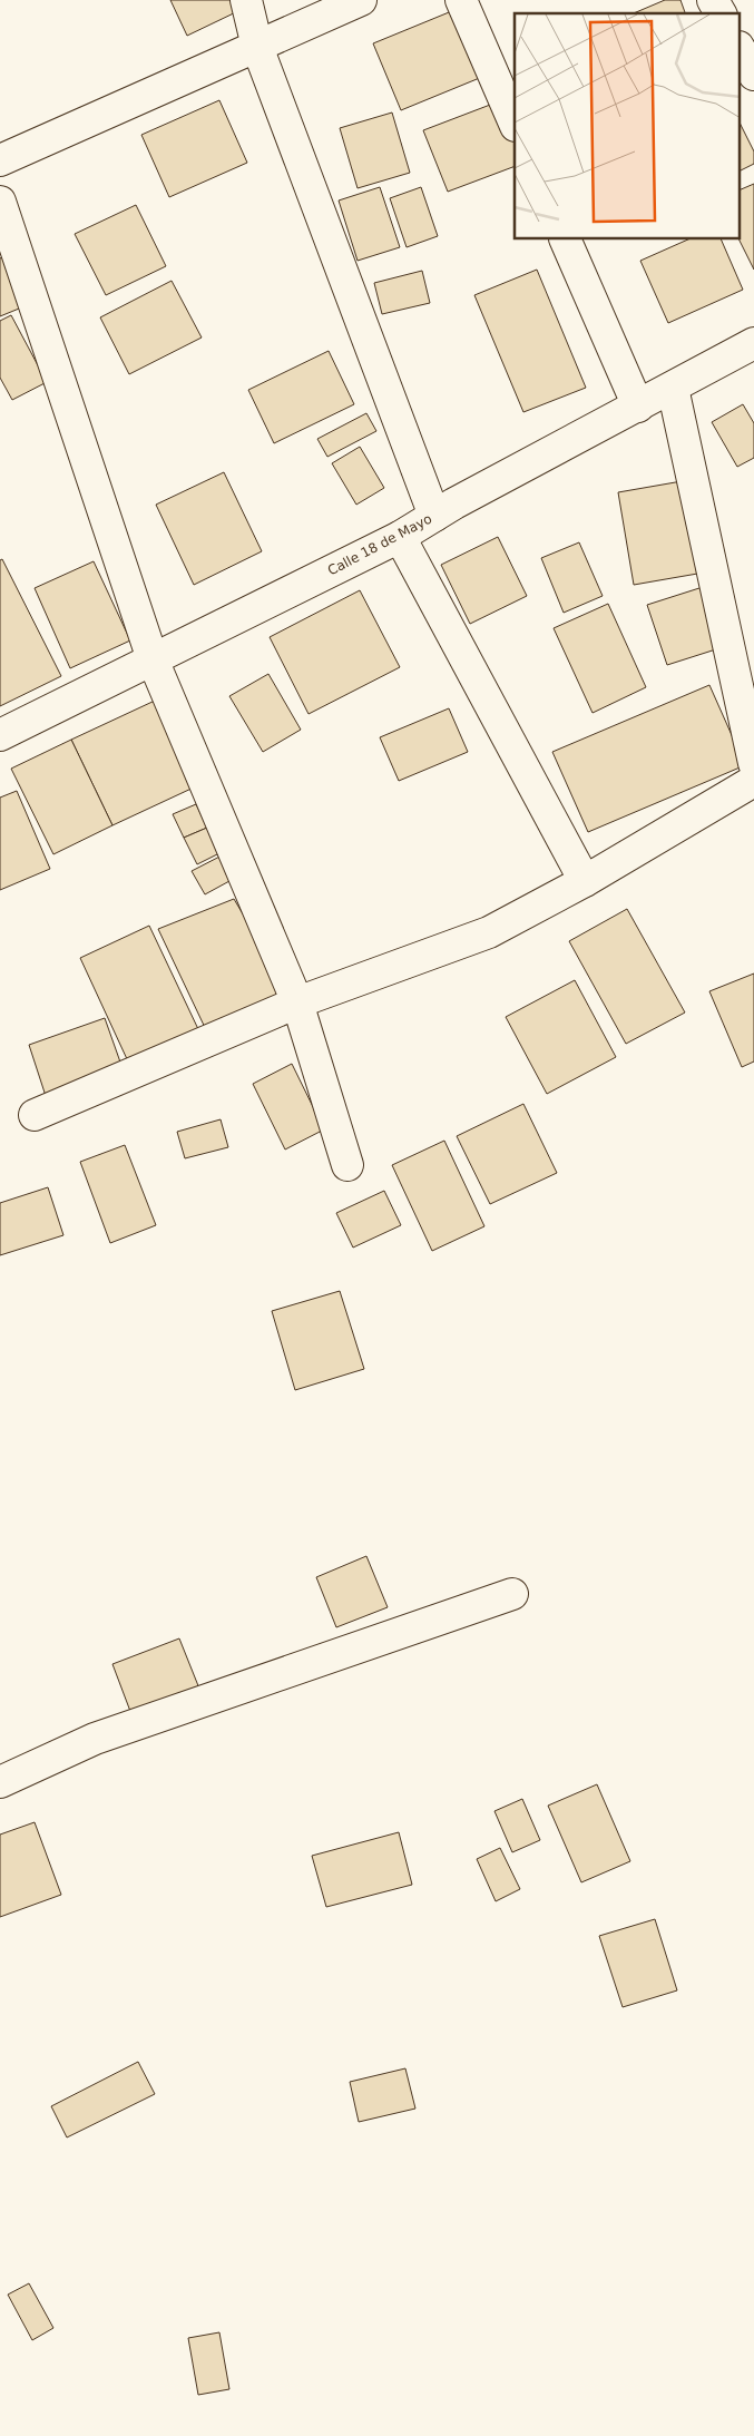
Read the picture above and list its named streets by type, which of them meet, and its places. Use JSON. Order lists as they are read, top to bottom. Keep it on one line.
{"streets":{"street":["Calle 18 de Mayo"]}}
